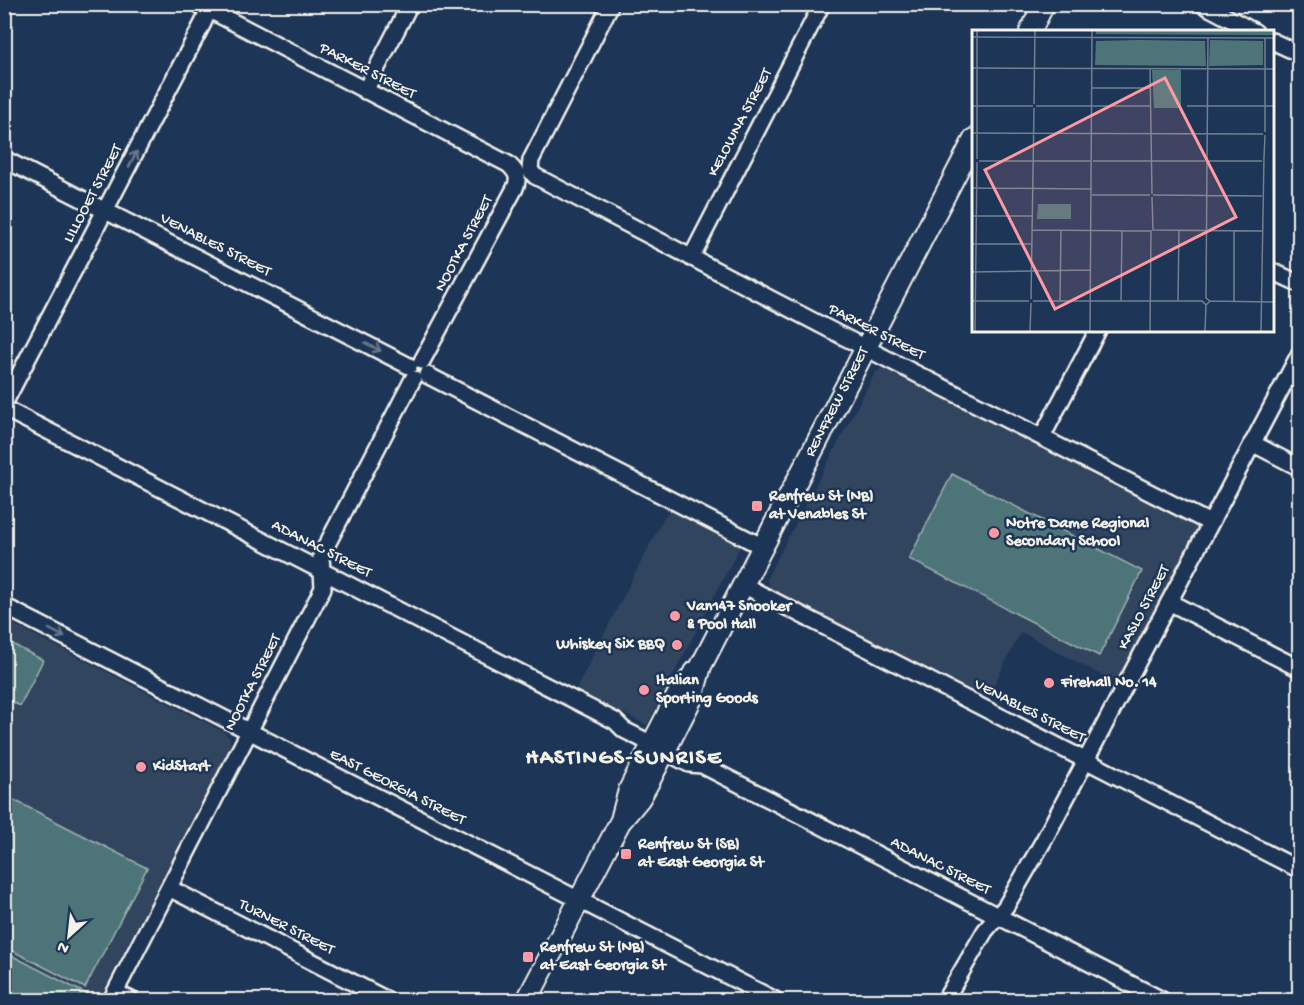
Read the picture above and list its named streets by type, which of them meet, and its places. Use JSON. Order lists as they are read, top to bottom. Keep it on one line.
{"streets":{"street":["PARKER STREET","KELOWNA STREET","LILLOOET STREET","NOOTKA STREET","VENABLES STREET","RENFREW STREET","ADANAC STREET","KASLO STREET","EAST GEORGIA STREET","TURNER STREET"]},"crossings":[["PARKER STREET","KELOWNA STREET"],["PARKER STREET","LILLOOET STREET"],["PARKER STREET","NOOTKA STREET"],["PARKER STREET","RENFREW STREET"],["PARKER STREET","KASLO STREET"],["LILLOOET STREET","VENABLES STREET"],["LILLOOET STREET","ADANAC STREET"],["NOOTKA STREET","VENABLES STREET"],["NOOTKA STREET","ADANAC STREET"],["NOOTKA STREET","EAST GEORGIA STREET"],["NOOTKA STREET","TURNER STREET"],["VENABLES STREET","RENFREW STREET"],["VENABLES STREET","KASLO STREET"],["RENFREW STREET","ADANAC STREET"],["RENFREW STREET","EAST GEORGIA STREET"],["ADANAC STREET","KASLO STREET"]],"one_way":["LILLOOET STREET"],"districts":["HASTINGS-SUNRISE"],"places":{"transit":["Renfrew St (NB) at Venables St","Renfrew St (SB) at East Georgia St","Renfrew St (NB) at East Georgia St"],"other":["Notre Dame Regional Secondary School","Van147 Snooker & Pool Hall","Whiskey Six BBQ","Firehall No. 14","Italian Sporting Goods","KidStart"]},"north":"bottom left"}
